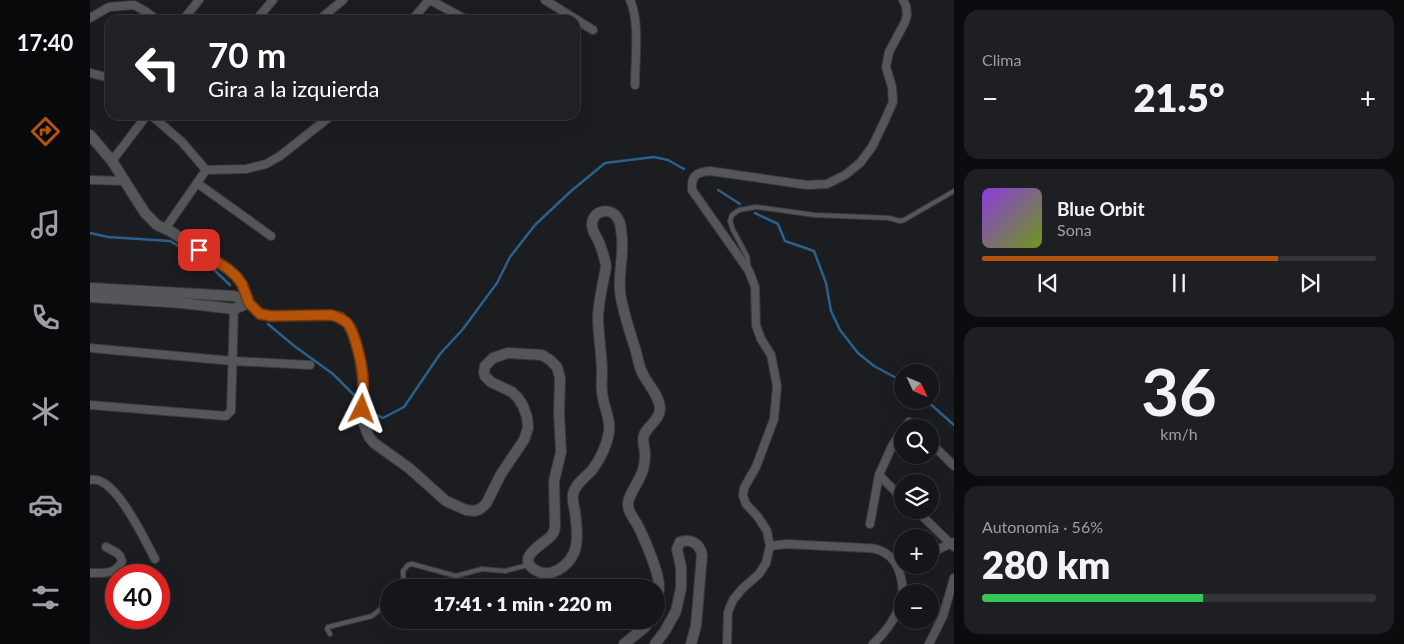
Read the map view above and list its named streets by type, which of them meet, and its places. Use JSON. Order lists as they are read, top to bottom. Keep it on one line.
{"north":"bottom right","page":{"tabs":"17:40","tile":["Clima",["36","km/h"],["Autonomía · 56%","280 km"]],"turn":["70 m","Gira a la izquierda"],"heat":["−","21.5°","+"],"song":["Blue Orbit","Sona"],"map_buttons":["+","−"],"limit":"40","trip":"17:41 · 1 min · 220 m"}}
